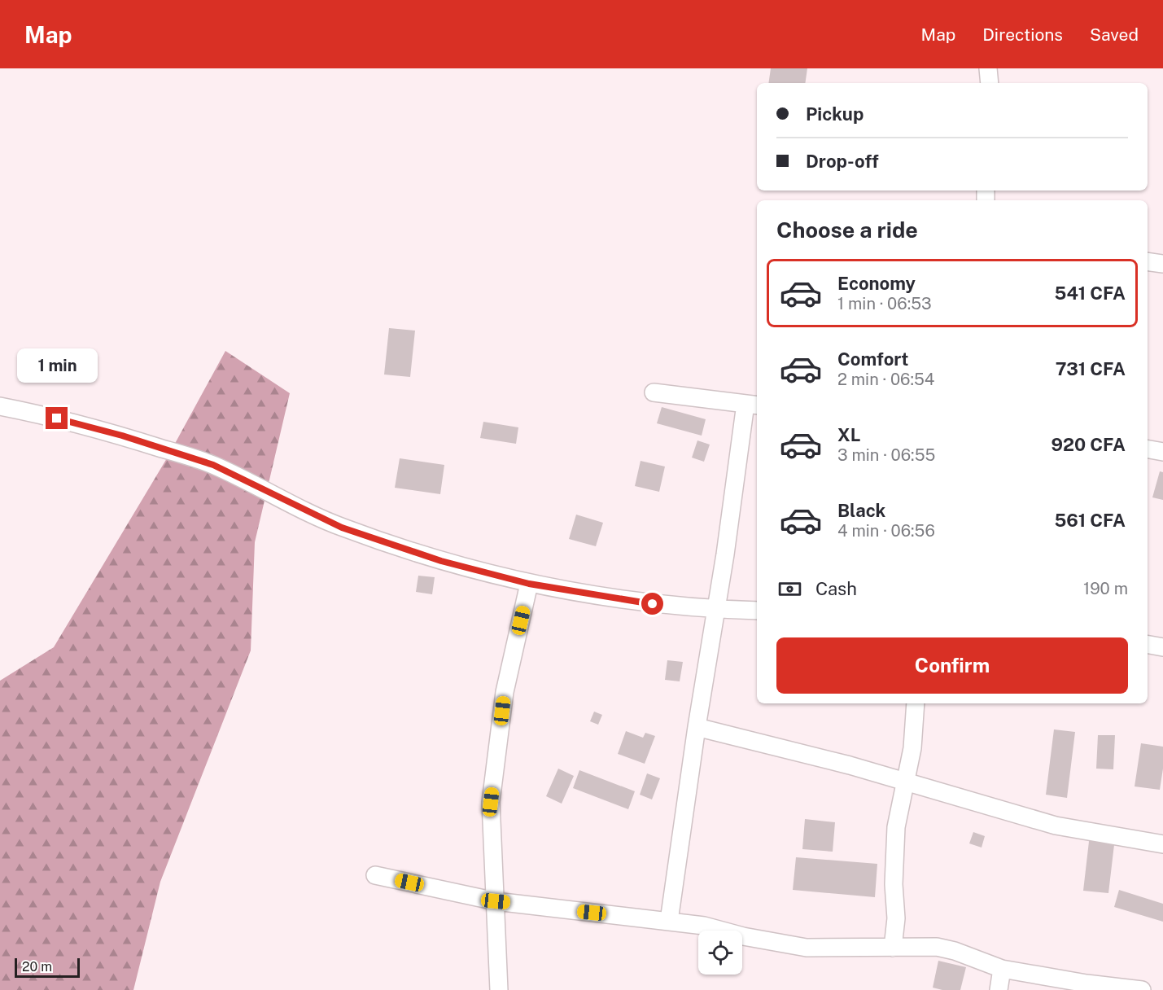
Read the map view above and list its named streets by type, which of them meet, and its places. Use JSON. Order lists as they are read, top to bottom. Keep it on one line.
{"scale_bar":"20 m","page":{"header":"Map","nav":["Map","Directions","Saved"],"banner":["Pickup","Drop-off"],"heading":"Choose a ride","list":[{"name":"Economy","note":"1 min · 06:53","value":"541 CFA"},{"name":"Comfort","note":"2 min · 06:54","value":"731 CFA"},{"name":"XL","note":"3 min · 06:55","value":"920 CFA"},{"name":"Black","note":"4 min · 06:56","value":"561 CFA"}],"bubble":"1 min","pay":["Cash","190 m"],"buttons":"Confirm","scale":"20 m"}}
